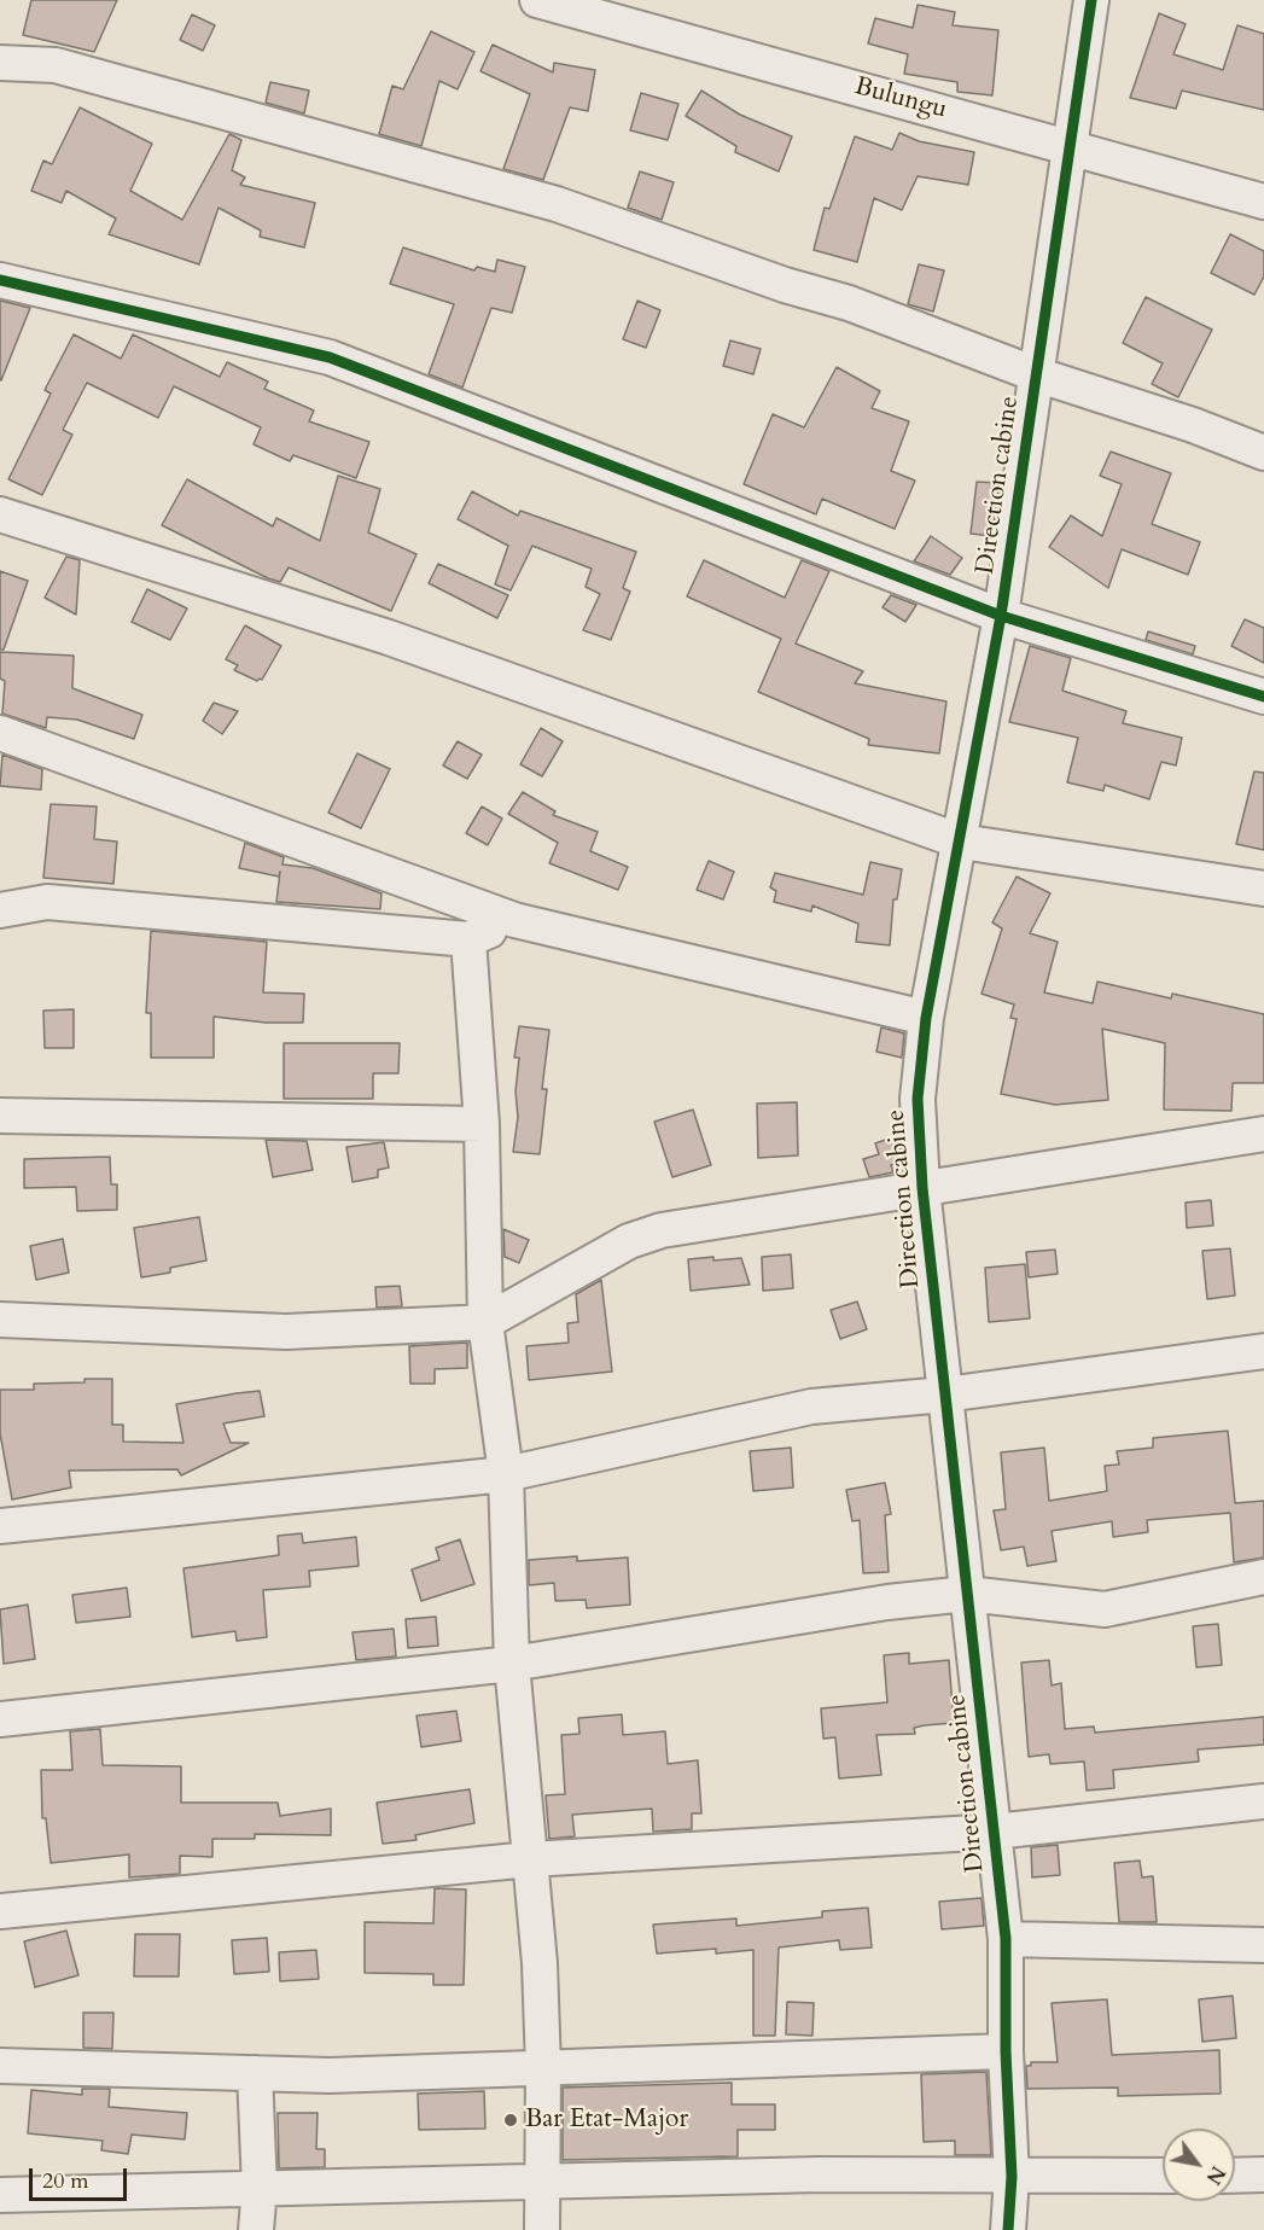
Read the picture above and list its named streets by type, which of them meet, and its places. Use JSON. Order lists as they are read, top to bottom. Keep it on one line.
{"streets":{"street":["Bulungu","Direction cabine"]},"crossings":[["Bulungu","Direction cabine"]],"places":["Bar Etat-Major"],"scale_bar":"20 m","north":"bottom right"}
